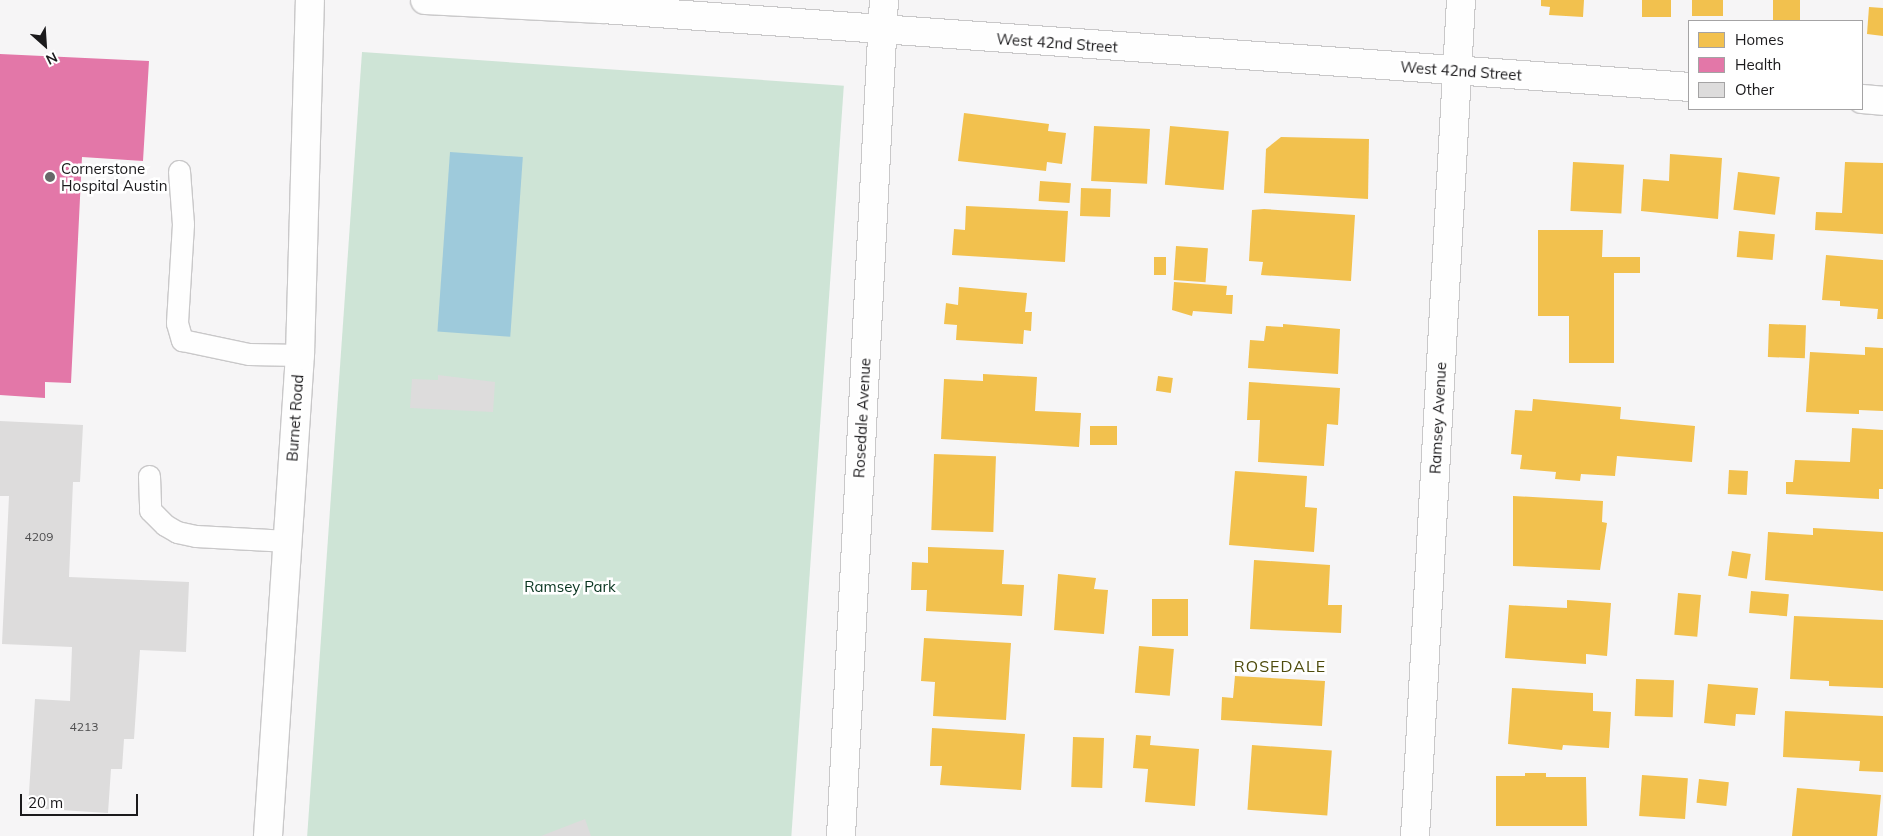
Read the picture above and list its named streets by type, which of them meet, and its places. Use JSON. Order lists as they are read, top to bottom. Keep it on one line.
{"streets":{"street":["West 42nd Street","Burnet Road","Rosedale Avenue","Ramsey Avenue"]},"crossings":[["West 42nd Street","Rosedale Avenue"],["West 42nd Street","Ramsey Avenue"]],"districts":["ROSEDALE"],"parks":["Ramsey Park"],"places":["Cornerstone Hospital Austin"],"house_numbers":["4209","4213"],"legend":["Homes","Health","Other"],"scale_bar":"20 m","north":"bottom right"}
